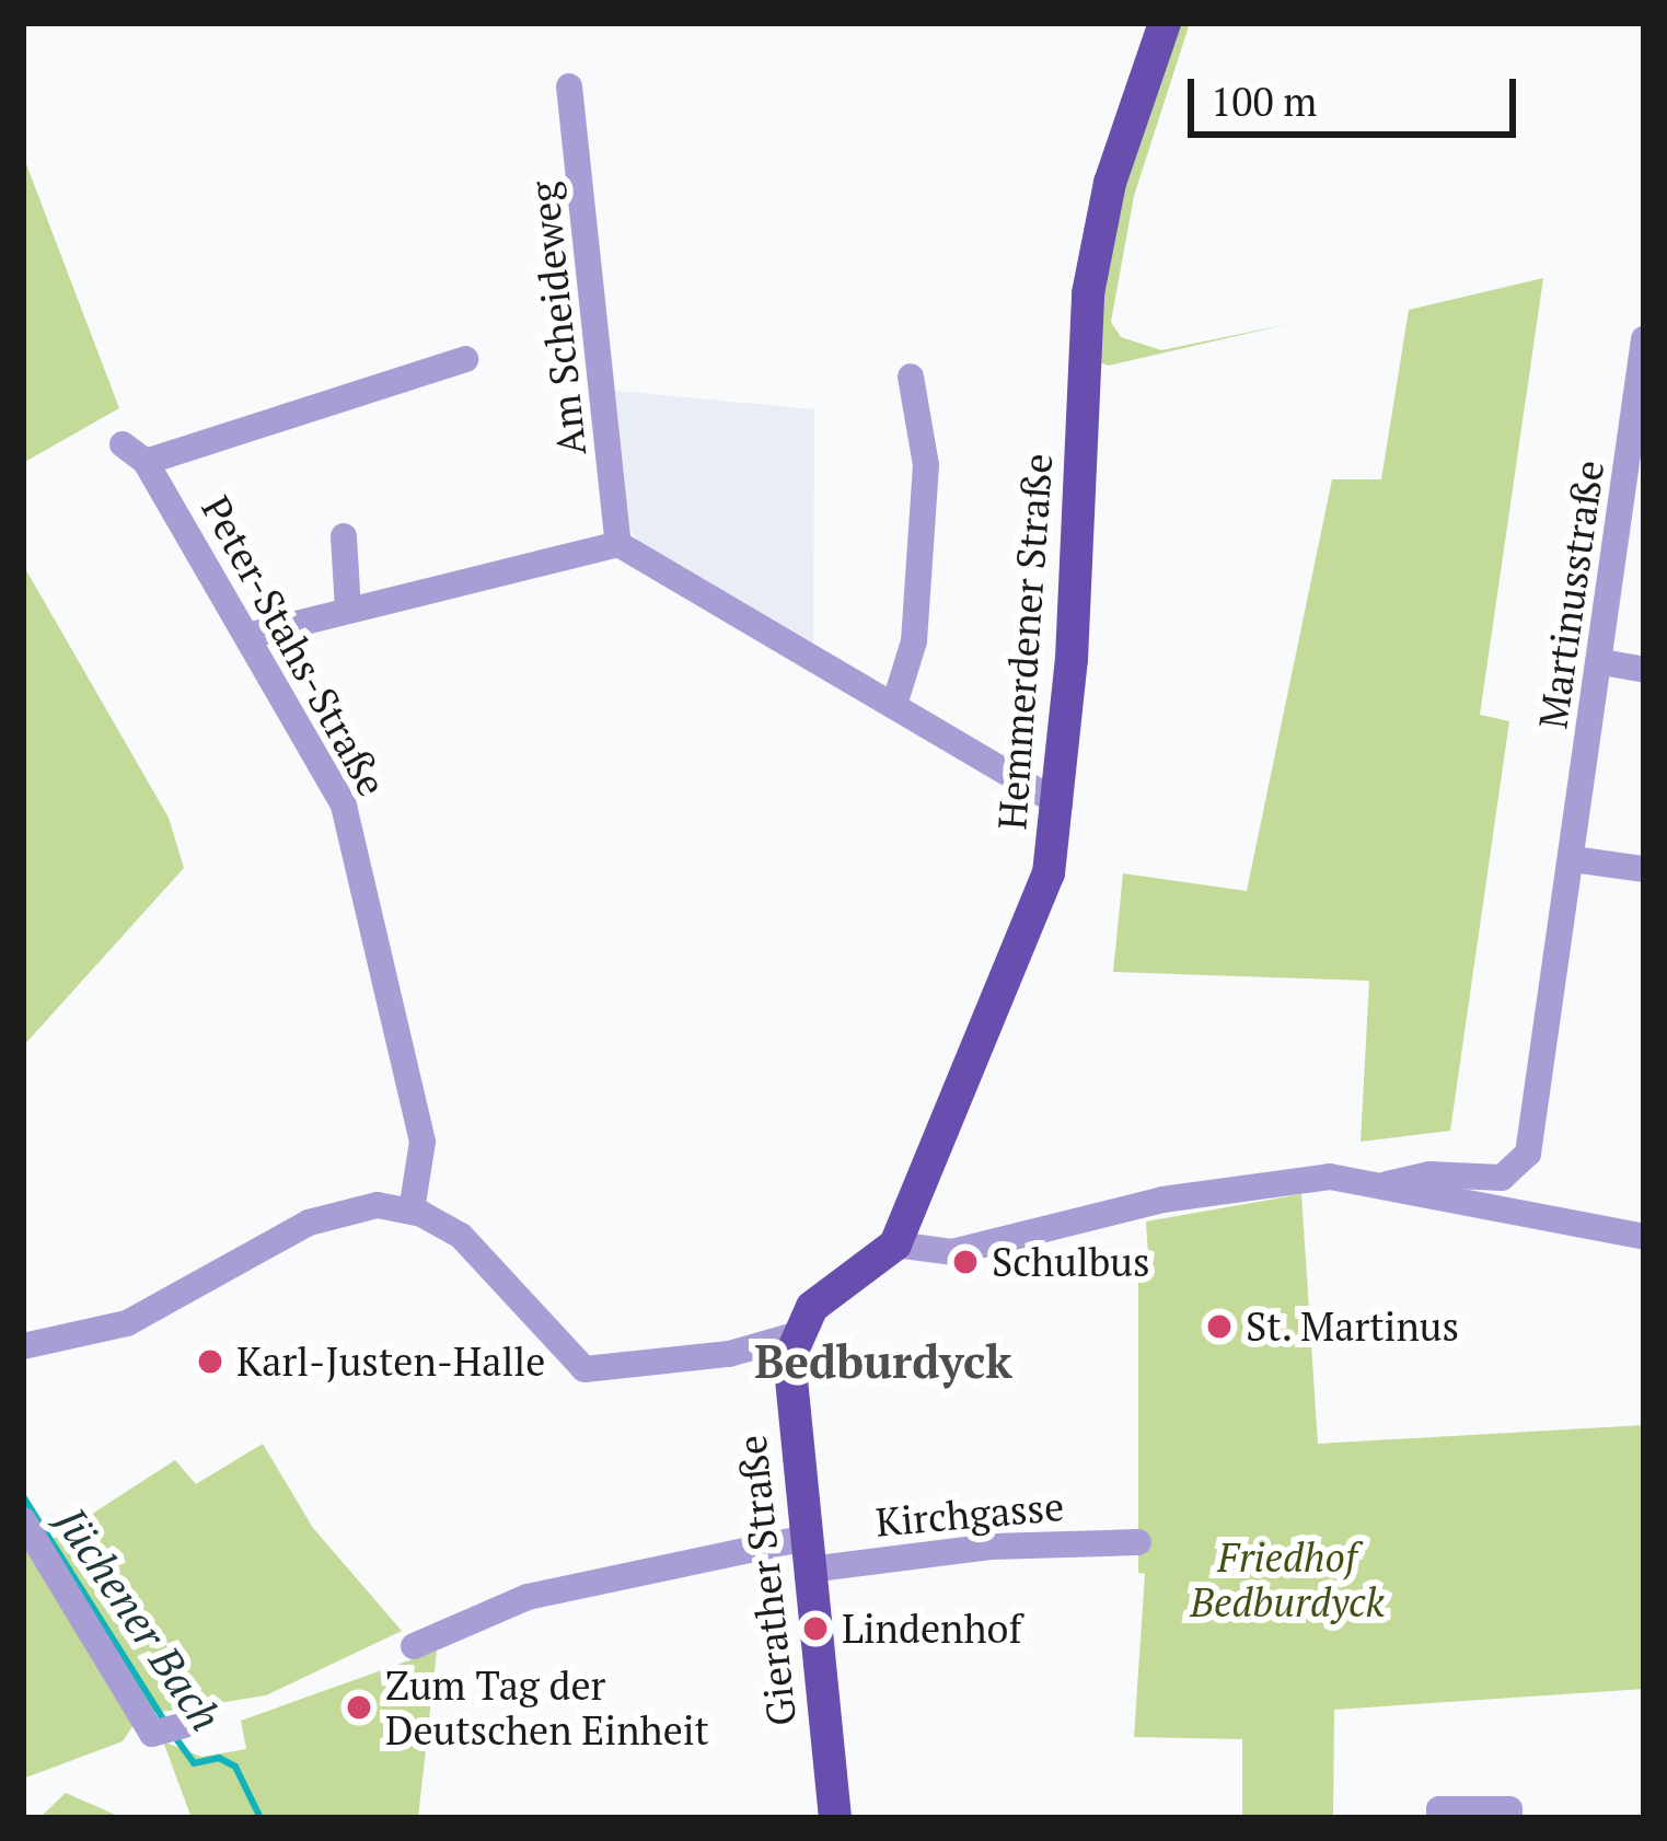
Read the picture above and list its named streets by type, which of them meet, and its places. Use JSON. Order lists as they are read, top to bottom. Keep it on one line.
{"streets":{"main road":["Hemmerdener Straße","Gierather Straße"],"street":["Am Scheideweg","Martinusstraße","Peter-Stahs-Straße","Kirchgasse"]},"crossings":[["Kirchgasse","Gierather Straße"]],"districts":["Bedburdyck"],"water":["Jüchener Bach"],"parks":["Friedhof Bedburdyck"],"places":["Schulbus","St. Martinus","Karl-Justen-Halle","Lindenhof","Zum Tag der Deutschen Einheit"],"scale_bar":"100 m"}
